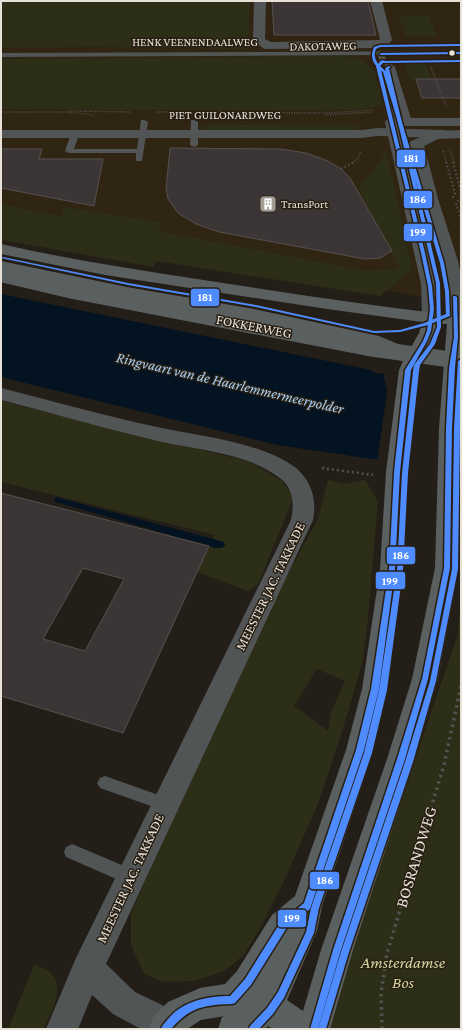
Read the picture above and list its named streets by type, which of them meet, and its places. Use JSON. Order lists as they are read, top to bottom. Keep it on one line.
{"streets":{"main road":["FOKKERWEG"],"street":["DAKOTAWEG","PIET GUILONARDWEG","MEESTER JAC. TAKKADE"],"lane":["HENK VEENENDAALWEG"],"path":["BOSRANDWEG"]},"water":["Ringvaart van de Haarlemmermeerpolder"],"parks":["Amsterdamse Bos"],"places":{"building":["TransPort"]},"lines":["transit line 181","transit line 199","transit line 186"]}
